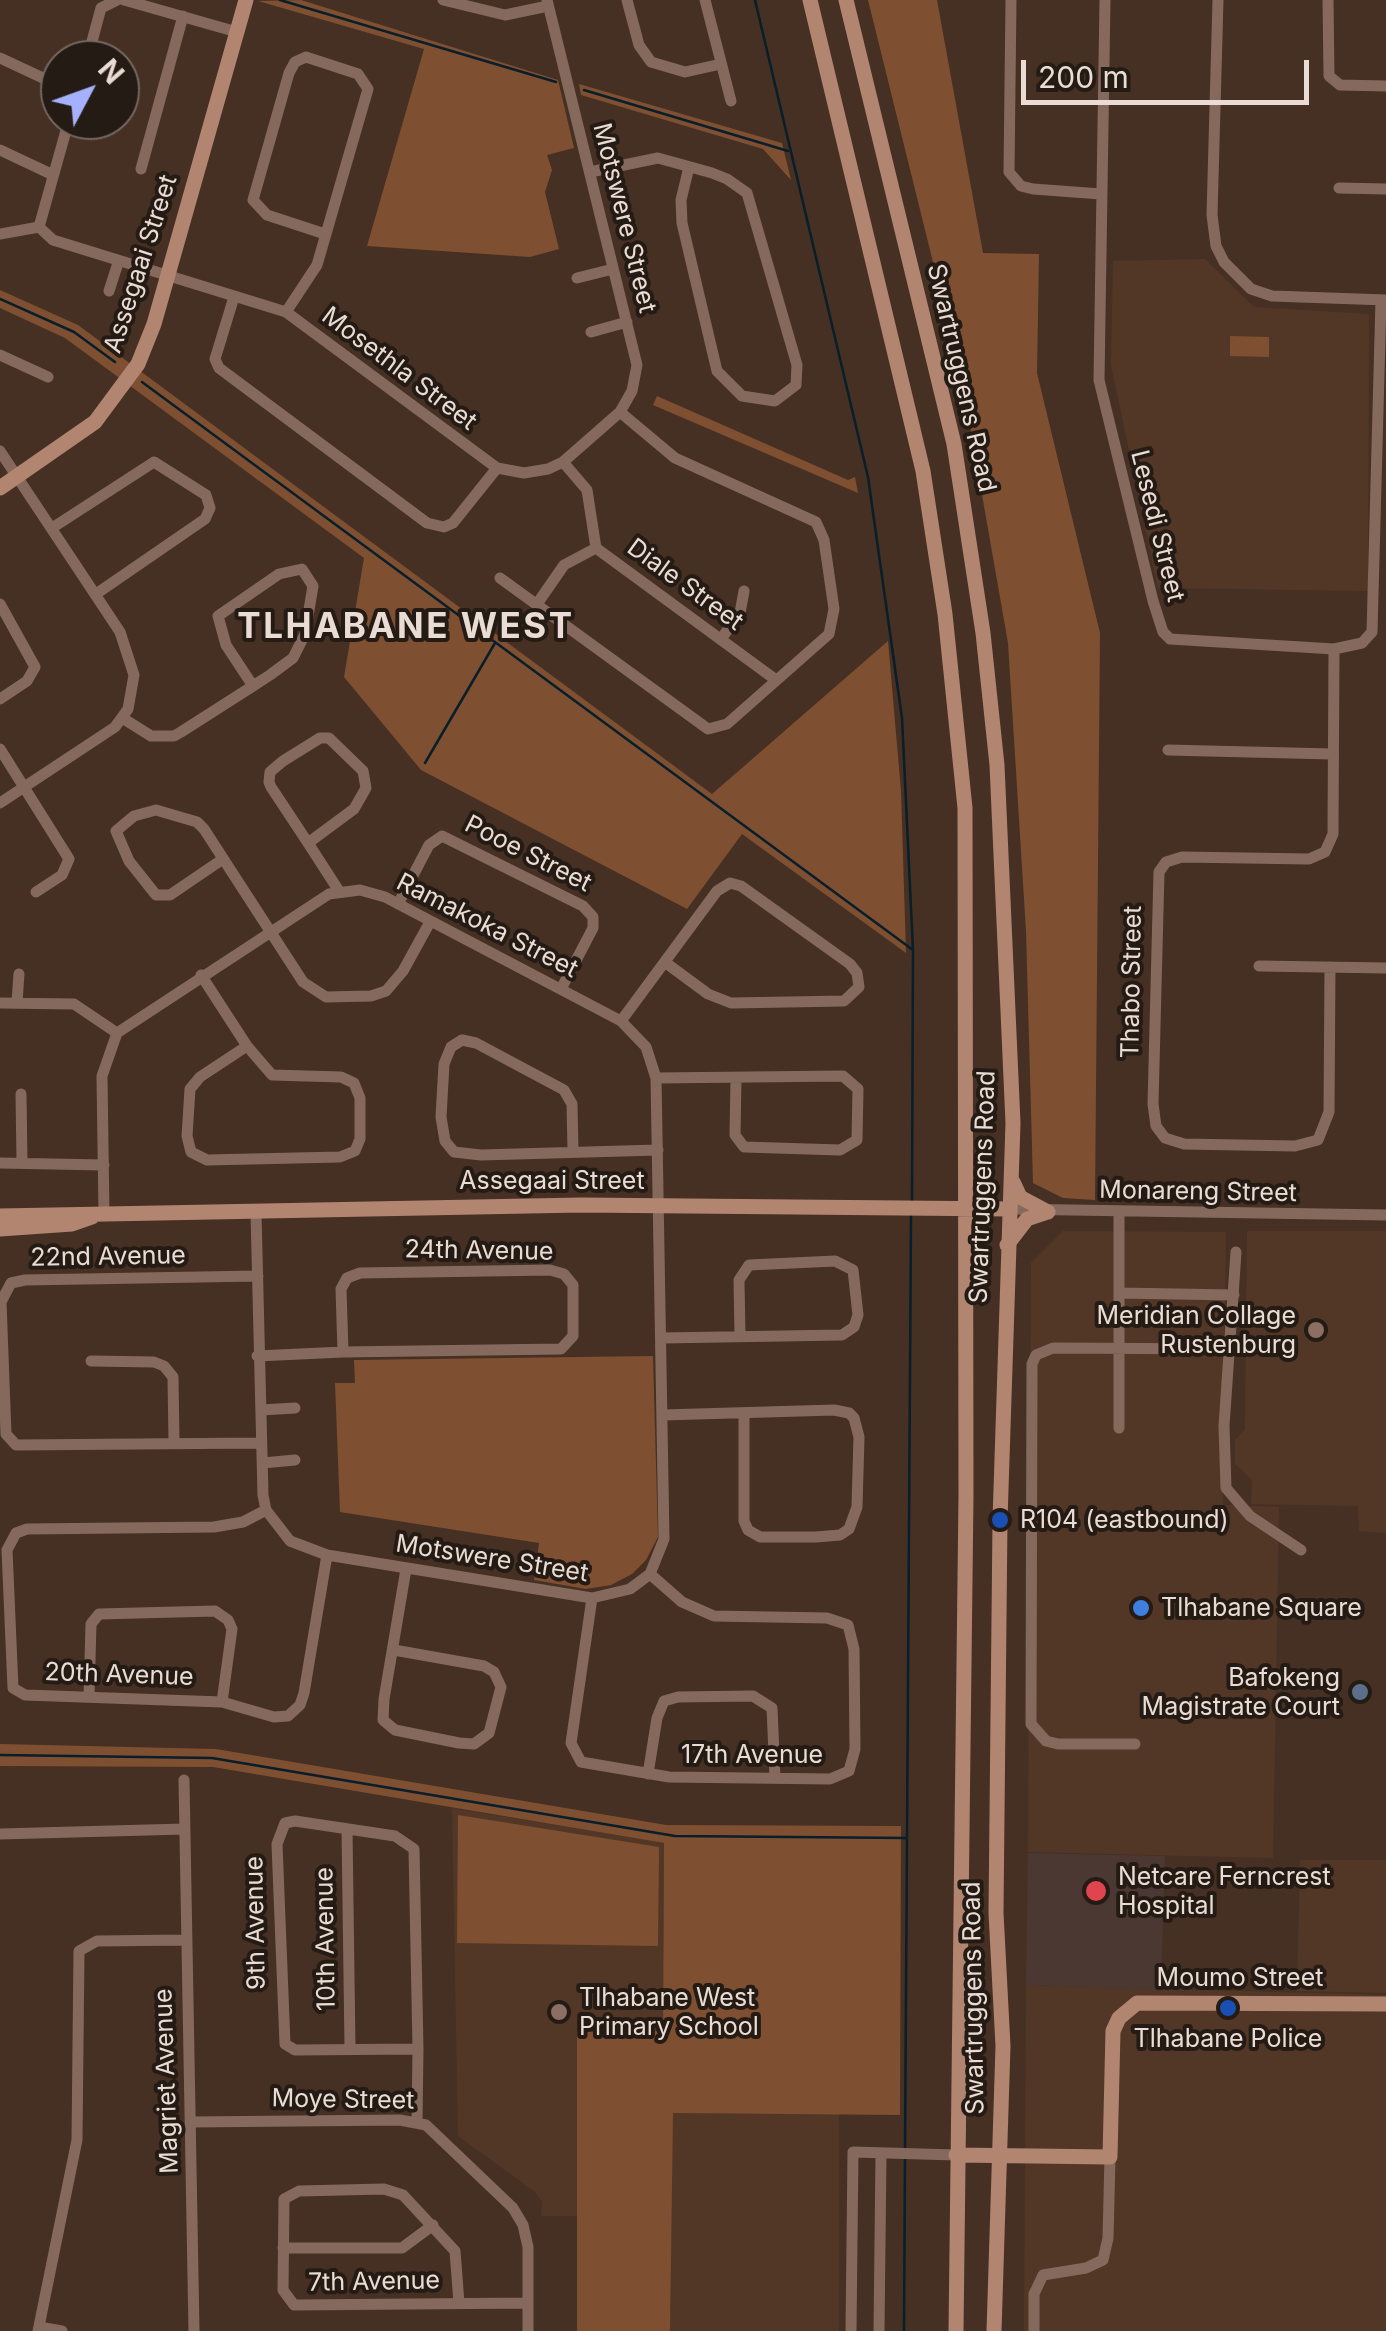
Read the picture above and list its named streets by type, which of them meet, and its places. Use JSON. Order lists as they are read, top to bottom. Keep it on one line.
{"streets":{"main road":["Assegaai Street","Swartruggens Road","Moumo Street"],"street":["Motswere Street","Mosethla Street","Lesedi Street","Diale Street","Pooe Street","Ramakoka Street","Thabo Street","Monareng Street","24th Avenue","22nd Avenue","20th Avenue","17th Avenue","9th Avenue","10th Avenue","Magriet Avenue","Moye Street","7th Avenue"]},"crossings":[["Motswere Street","Diale Street"],["Motswere Street","20th Avenue"],["Motswere Street","17th Avenue"],["Assegaai Street","Mosethla Street"],["Assegaai Street","Swartruggens Road"],["Assegaai Street","Ramakoka Street"],["Assegaai Street","Monareng Street"],["Swartruggens Road","Monareng Street"],["Lesedi Street","Thabo Street"],["Pooe Street","Ramakoka Street"],["9th Avenue","10th Avenue"],["9th Avenue","Moye Street"],["Magriet Avenue","Moye Street"],["Moye Street","7th Avenue"]],"districts":["TLHABANE WEST"],"places":["Meridian Collage Rustenburg","R104 (eastbound)","Tlhabane Square","Bafokeng Magistrate Court","Netcare Ferncrest Hospital","Tlhabane Police","Tlhabane West Primary School"],"scale_bar":"200 m","north":"top right"}
